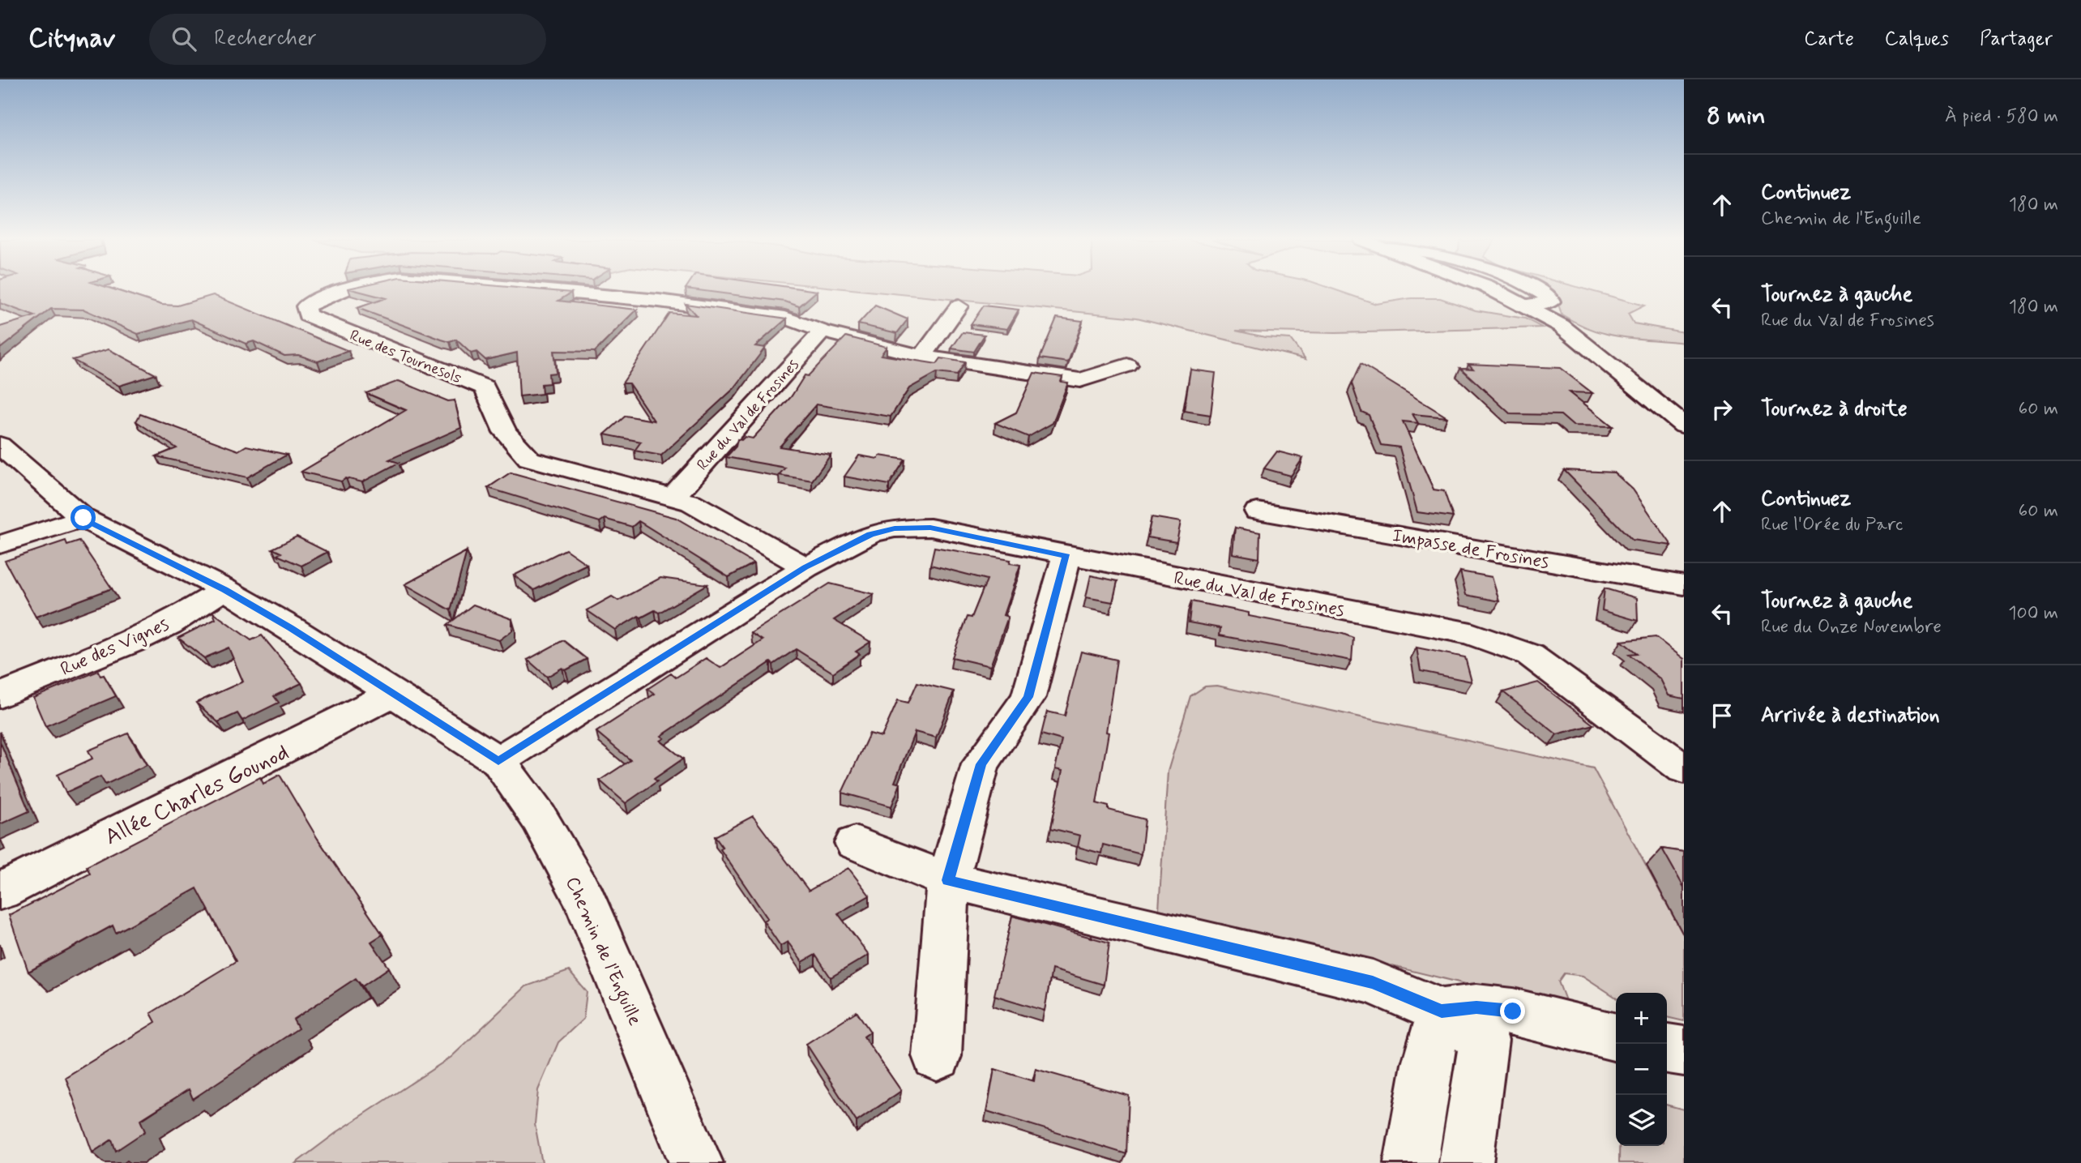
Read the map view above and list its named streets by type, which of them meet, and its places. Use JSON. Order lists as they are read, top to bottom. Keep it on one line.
{"streets":{"street":["Rue des Tournesols","Rue du Val de Frosines","Impasse de Frosines","Rue des Vignes","Allée Charles Gounod","Chemin de l'Enguille"]},"crossings":[["Rue des Tournesols","Rue du Val de Frosines"],["Rue du Val de Frosines","Chemin de l'Enguille"],["Rue des Vignes","Chemin de l'Enguille"],["Allée Charles Gounod","Chemin de l'Enguille"]],"page":{"header":"Citynav","search":"Rechercher","nav":["Carte","Calques","Partager"],"heading":["8 min","À pied · 580 m"],"list":[["Continuez","Chemin de l'Enguille","180 m"],["Tournez à gauche","Rue du Val de Frosines","180 m"],["Tournez à droite","60 m"],["Continuez","Rue l'Orée du Parc","60 m"],["Tournez à gauche","Rue du Onze Novembre","100 m"],"Arrivée à destination"],"map_buttons":["+","−"]}}
